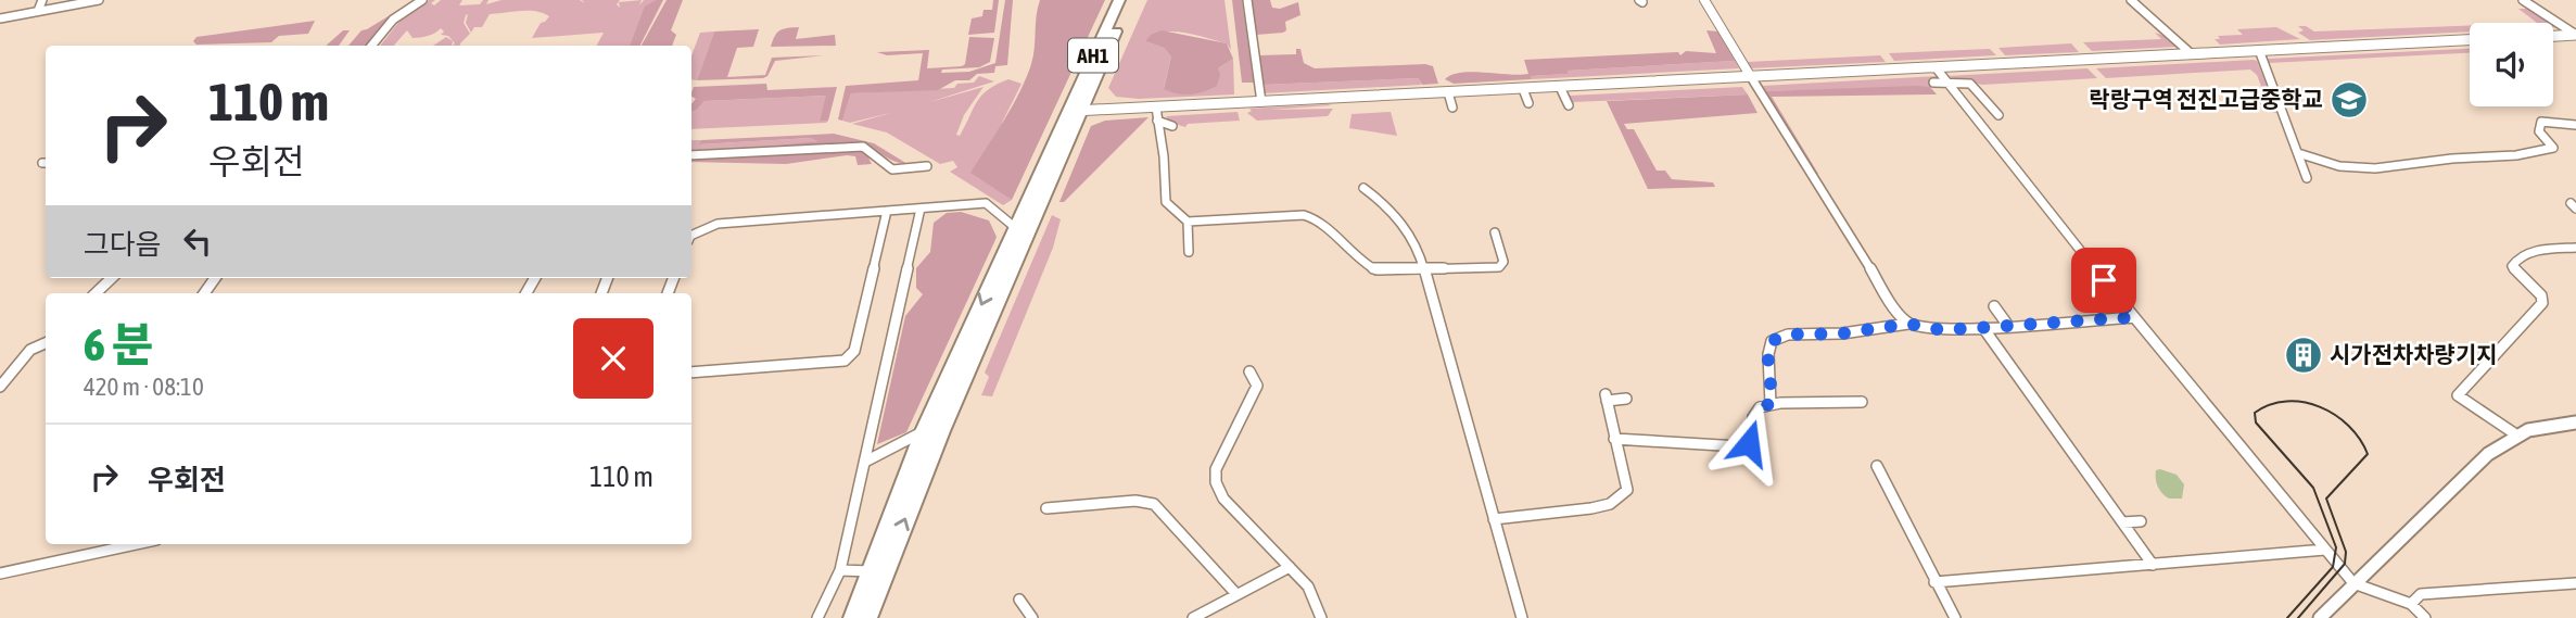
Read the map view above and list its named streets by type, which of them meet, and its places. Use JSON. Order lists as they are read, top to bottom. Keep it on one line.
{"streets":{"highway":["AH1"]},"places":{"school or university":["락랑구역 전진고급중학교"],"building":["시가전차차량기지"]},"page":{"turn":["110 m","우회전"],"then":"그다음","heading":["6 분","420 m · 08:10"],"list":[{"name":"우회전","value":"110 m"}]}}
